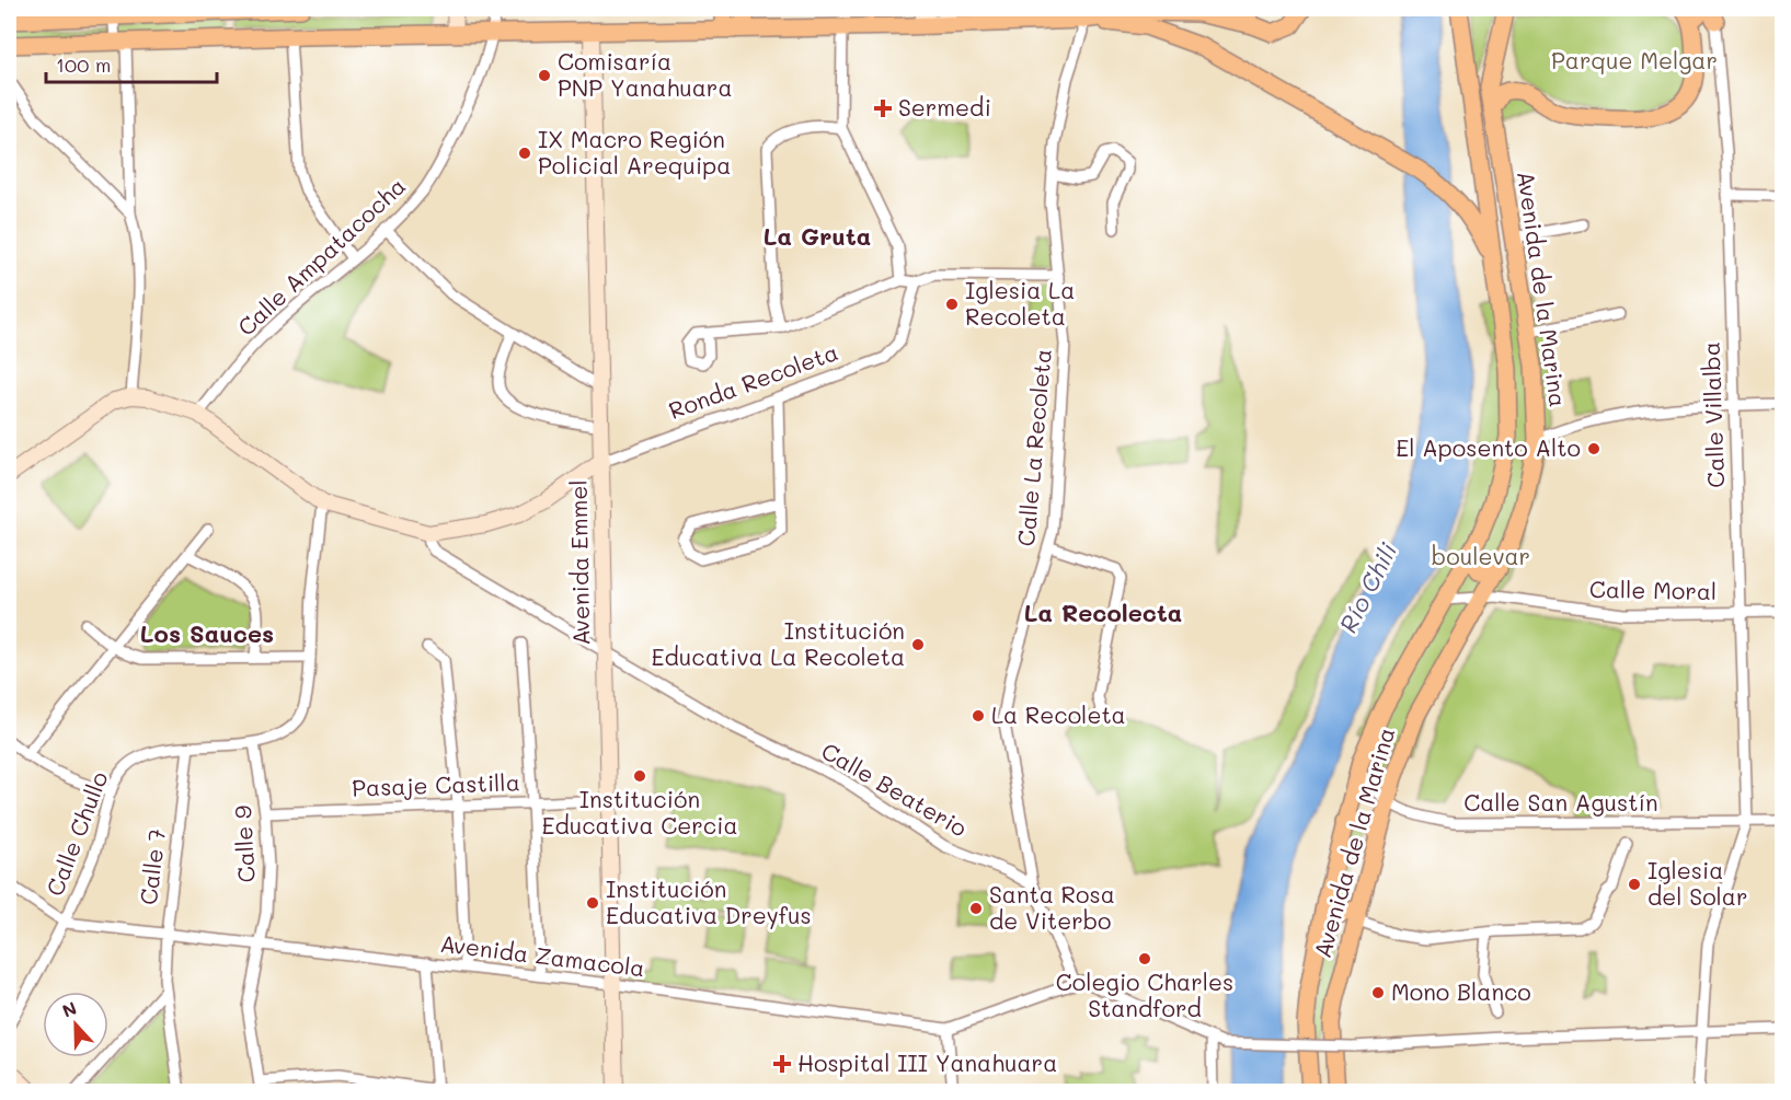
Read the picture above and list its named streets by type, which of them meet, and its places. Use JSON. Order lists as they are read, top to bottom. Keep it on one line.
{"streets":{"main road":["Avenida de la Marina"],"street":["Calle Ampatacocha","Ronda Recoleta","Calle Villalba","Calle La Recoleta","Avenida Emmel","Calle Moral","Pasaje Castilla","Calle Beaterio","Calle San Agustín","Calle Chullo","Calle 9","Calle 7","Avenida Zamacola"]},"crossings":[["Avenida de la Marina","Calle Moral"],["Avenida de la Marina","Calle San Agustín"],["Ronda Recoleta","Avenida Emmel"],["Ronda Recoleta","Calle Beaterio"],["Calle Villalba","Calle Moral"],["Calle Villalba","Calle San Agustín"],["Calle La Recoleta","Calle Beaterio"],["Avenida Emmel","Pasaje Castilla"],["Avenida Emmel","Calle Beaterio"],["Avenida Emmel","Avenida Zamacola"],["Pasaje Castilla","Calle 9"],["Calle Chullo","Calle 9"],["Calle Chullo","Calle 7"],["Calle Chullo","Avenida Zamacola"],["Calle 9","Avenida Zamacola"],["Calle 7","Avenida Zamacola"]],"districts":["La Gruta","La Recolecta","Los Sauces"],"water":["Río Chili"],"parks":["Parque Melgar","boulevar"],"places":{"other":["Comisaría PNP Yanahuara","IX Macro Región Policial Arequipa","Iglesia La Recoleta","El Aposento Alto","Institución Educativa La Recoleta","La Recoleta","Institución Educativa Cercia","Iglesia del Solar","Institución Educativa Dreyfus","Santa Rosa de Viterbo","Colegio Charles Standford","Mono Blanco"],"health":["Sermedi","Hospital III Yanahuara"]},"scale_bar":"100 m","north":"top"}
